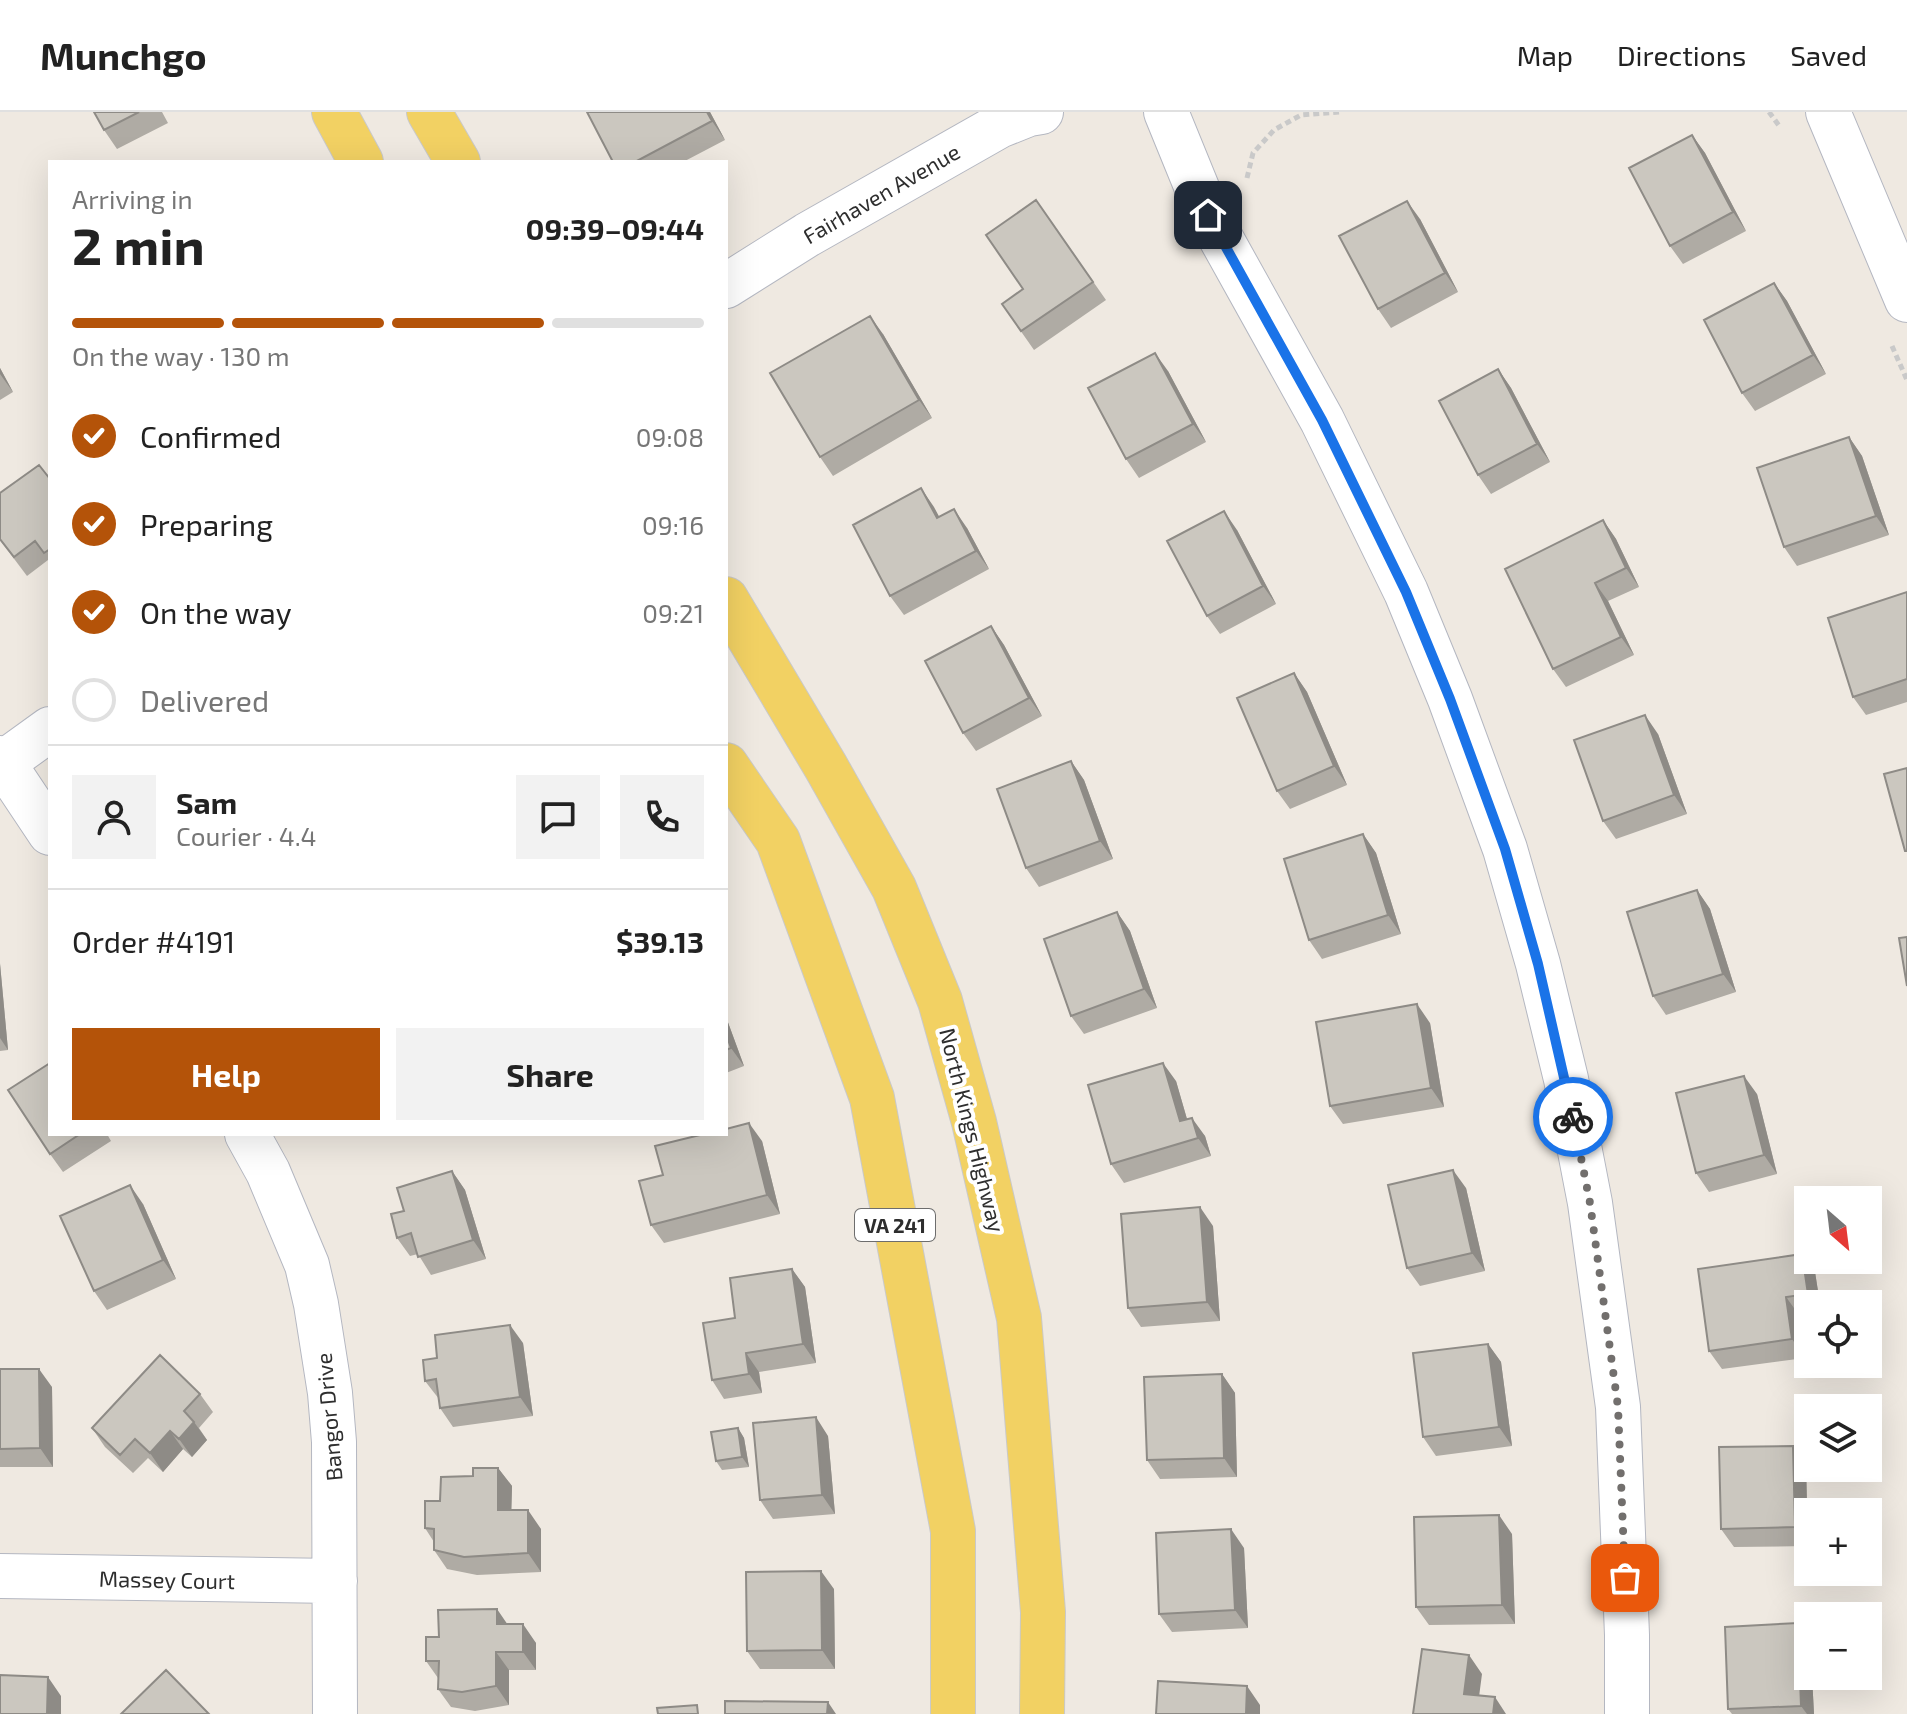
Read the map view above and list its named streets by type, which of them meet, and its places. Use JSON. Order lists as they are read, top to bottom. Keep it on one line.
{"streets":{"main road":["North Kings Highway","VA 241"],"street":["Fairhaven Avenue","Bangor Drive","Massey Court"]},"crossings":[["Bangor Drive","Massey Court"]],"north":"bottom right","page":{"header":"Munchgo","nav":["Map","Directions","Saved"],"heading":["2 min","Arriving in","09:39–09:44"],"panel":["Sam","Courier · 4.4","Order #4191","$39.13"],"bar":"On the way · 130 m","list":[["Confirmed","09:08"],["Preparing","09:16"],["On the way","09:21"],"Delivered"],"buttons":["Help","Share"],"map_buttons":["+","−"]}}
